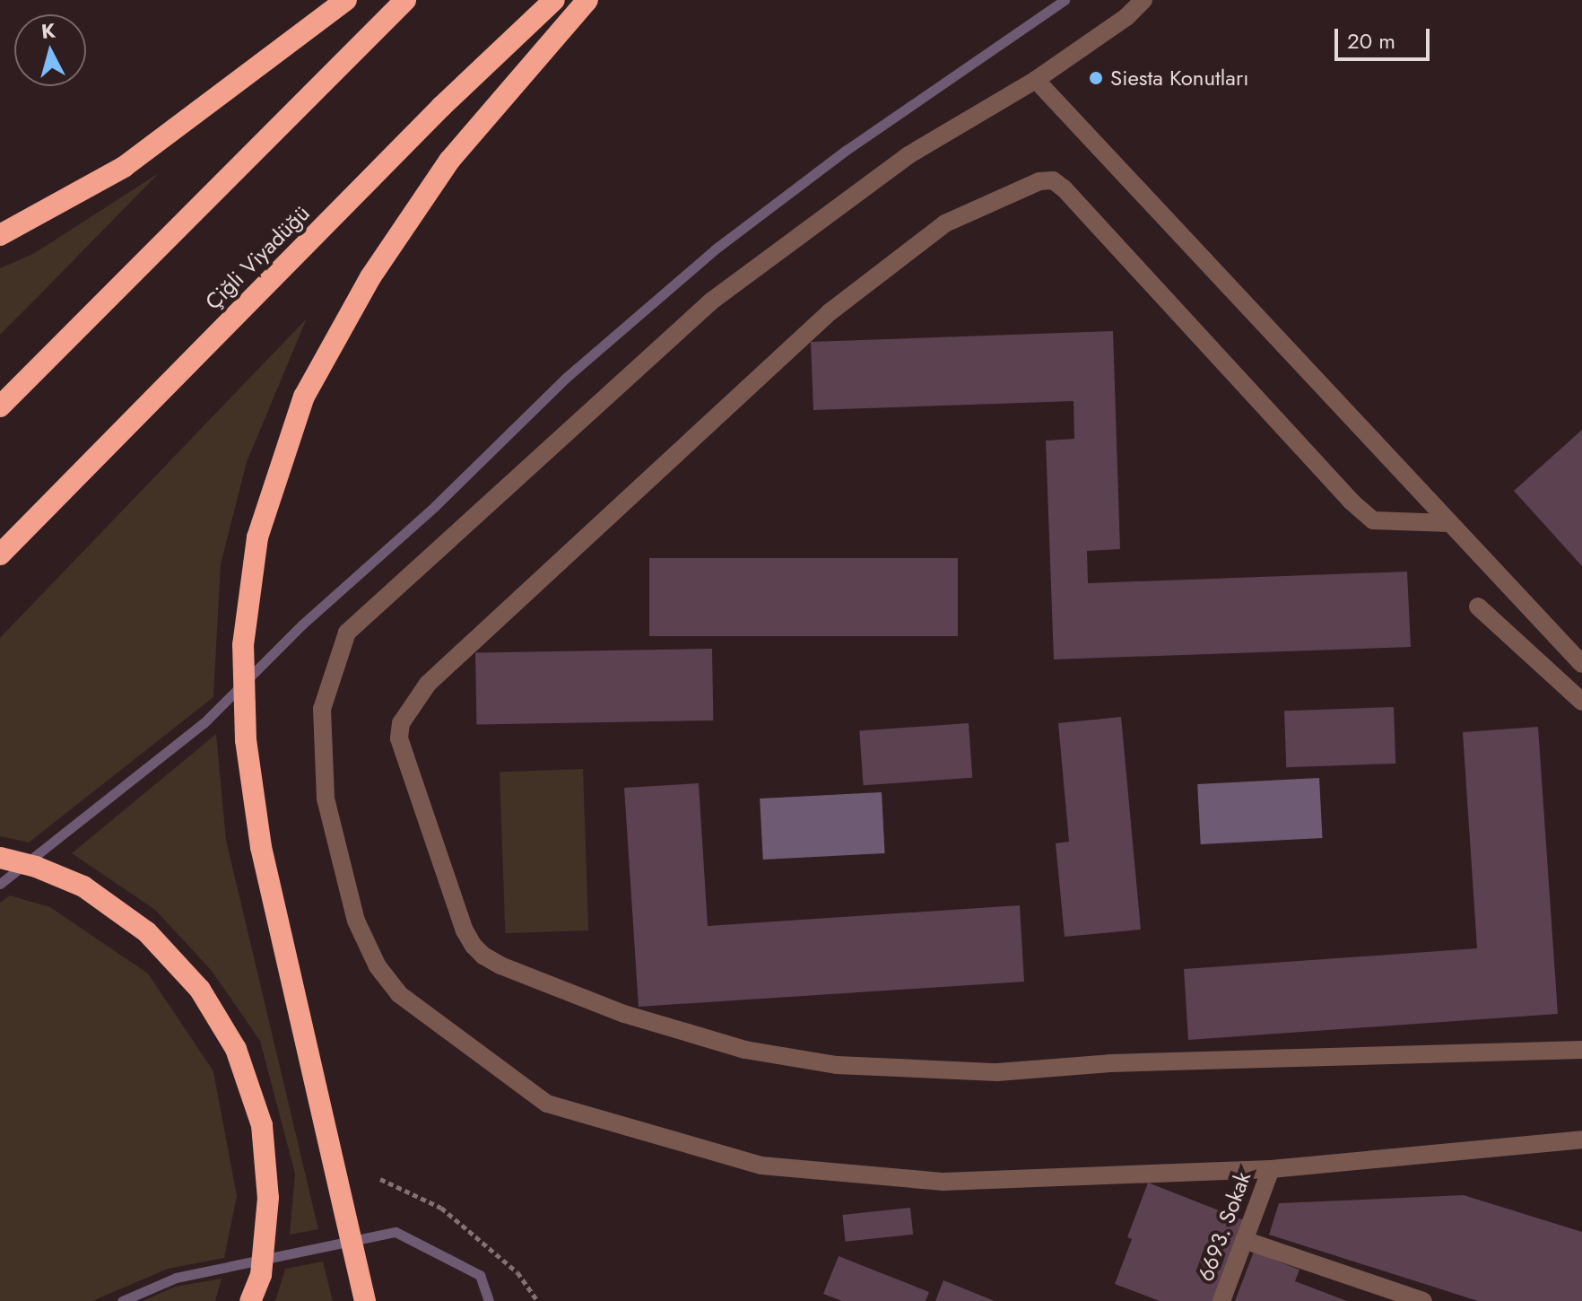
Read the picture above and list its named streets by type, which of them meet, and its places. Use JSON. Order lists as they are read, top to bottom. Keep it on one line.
{"streets":{"highway":["Çiğli Viyadüğü"],"street":["6693. Sokak"]},"places":["Siesta Konutları"],"scale_bar":"20 m","north":"top"}
